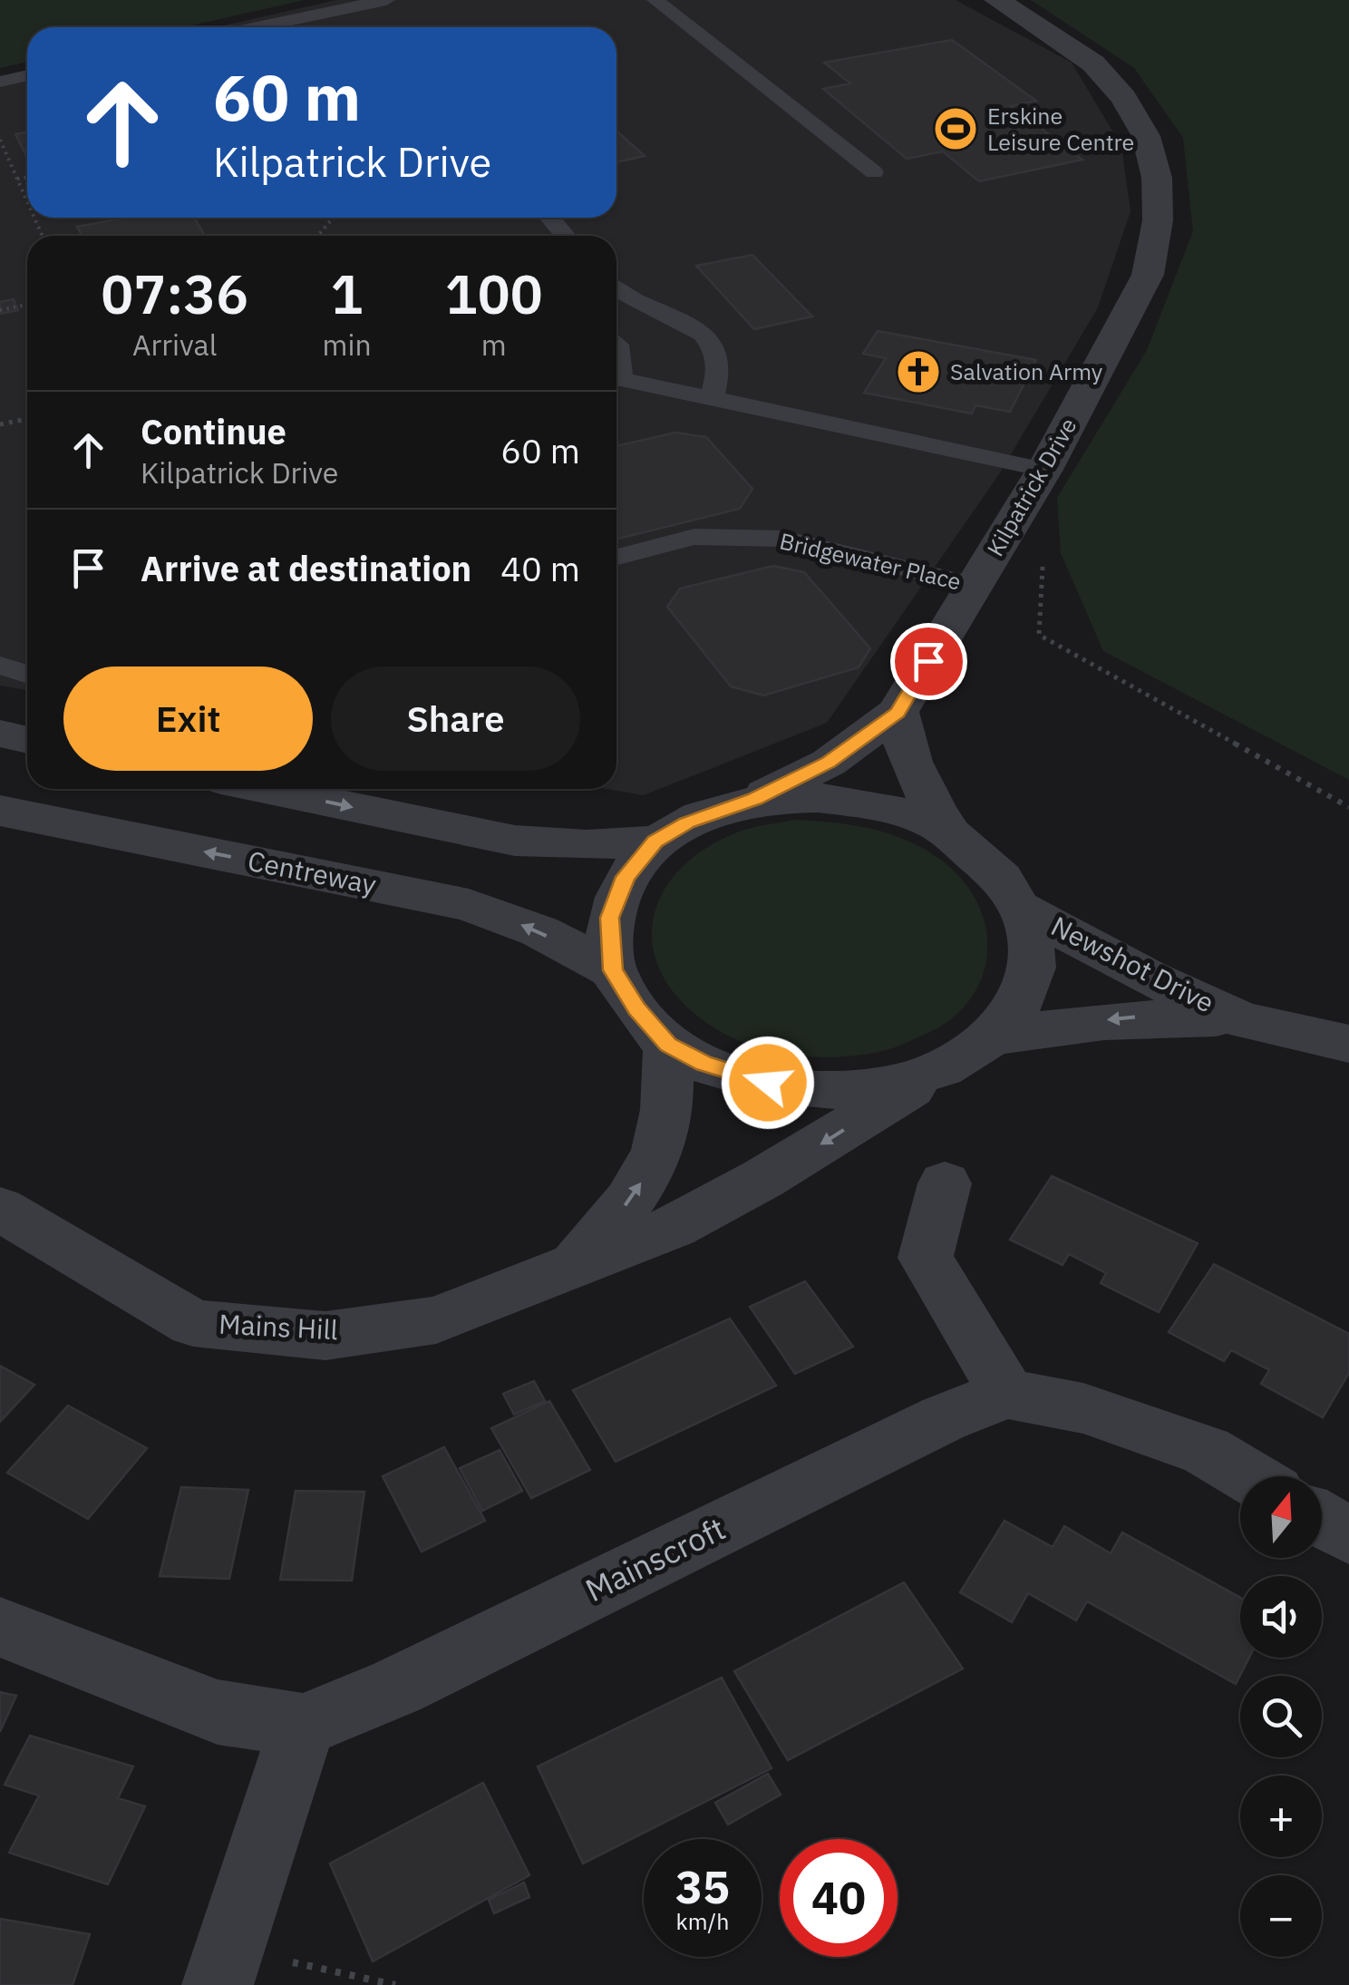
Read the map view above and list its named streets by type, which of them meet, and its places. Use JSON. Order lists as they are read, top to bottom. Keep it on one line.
{"streets":{"street":["Kilpatrick Drive","Centreway","Newshot Drive","Mains Hill","Mainscroft"],"lane":["Bridgewater Place"]},"crossings":[["Kilpatrick Drive","Bridgewater Place"]],"one_way":["Mains Hill"],"places":{"sports":["Erskine Leisure Centre"],"church":["Salvation Army"]},"north":"top","page":{"turn":["60 m","Kilpatrick Drive"],"eta":["07:36","Arrival","1","min","100","m"],"list":[{"name":"Continue","note":"Kilpatrick Drive","value":"60 m"},{"name":"Arrive at destination","value":"40 m"}],"buttons":["Exit","Share"],"map_buttons":["+","−"],"speed":"35 km/h","limit":"40"}}
